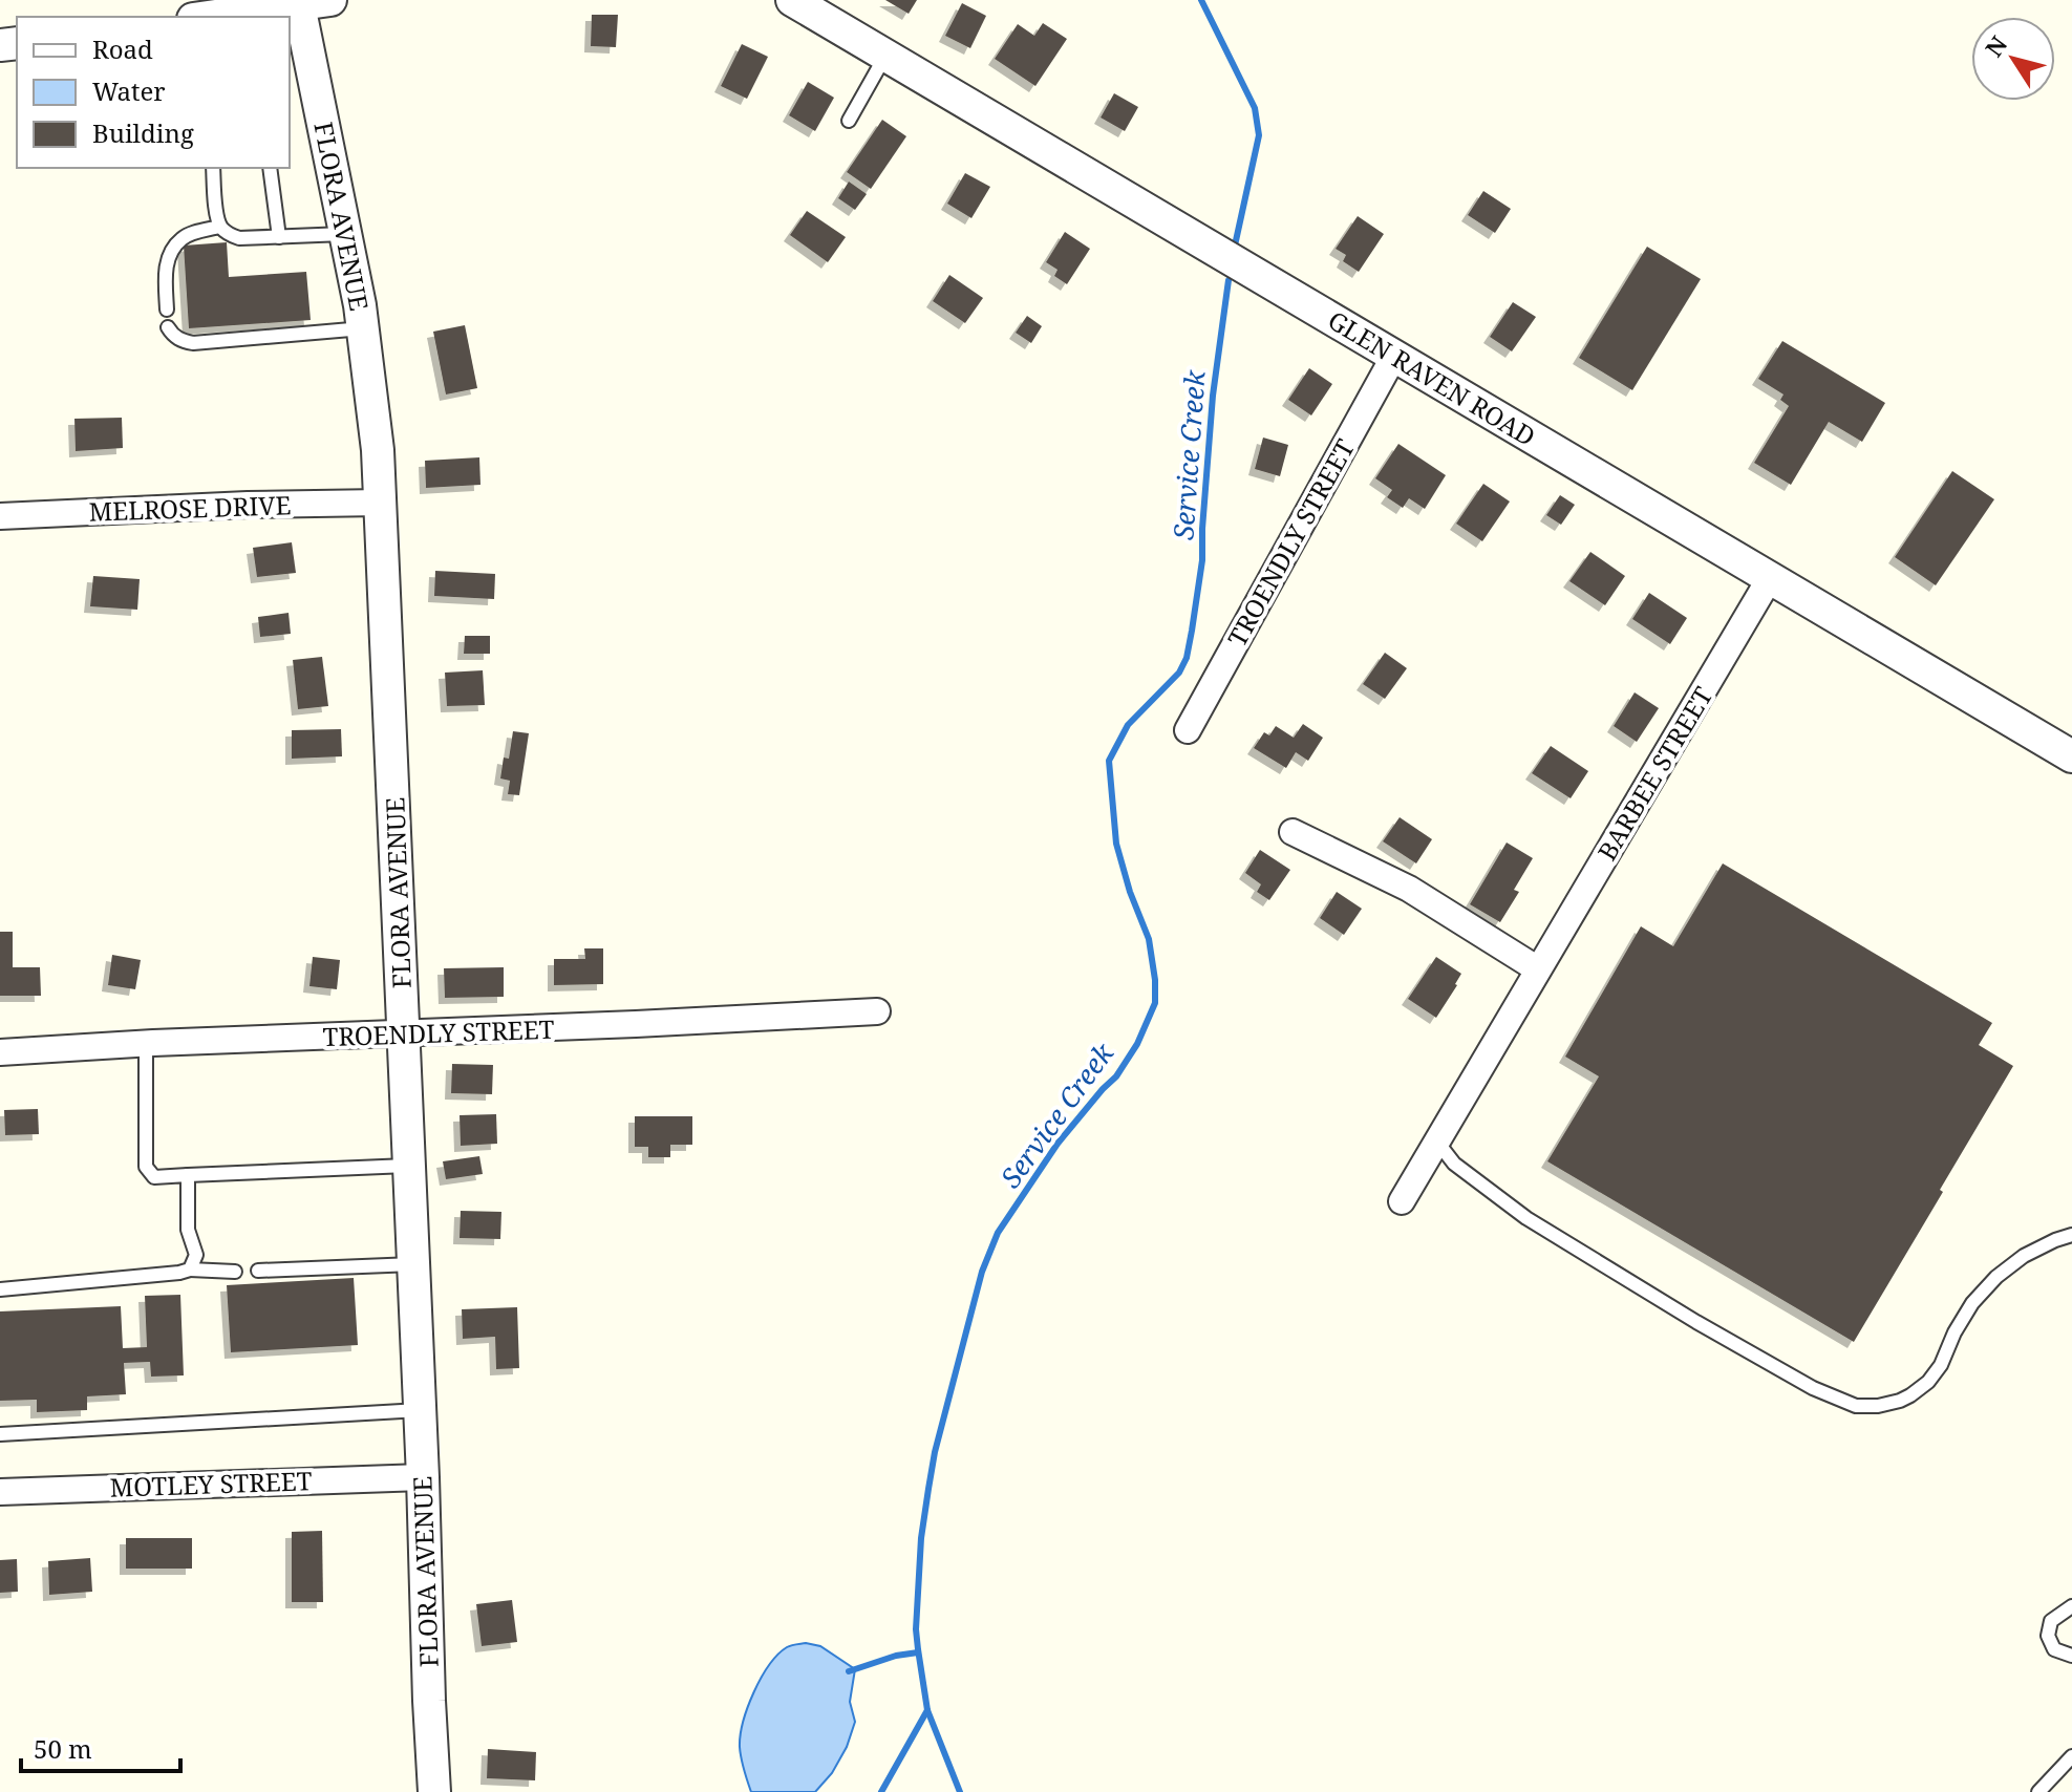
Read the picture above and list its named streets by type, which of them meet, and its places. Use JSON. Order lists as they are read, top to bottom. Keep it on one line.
{"streets":{"street":["FLORA AVENUE","GLEN RAVEN ROAD","MELROSE DRIVE","TROENDLY STREET","BARBEE STREET","MOTLEY STREET"]},"crossings":[["FLORA AVENUE","MELROSE DRIVE"],["FLORA AVENUE","TROENDLY STREET"],["FLORA AVENUE","MOTLEY STREET"],["GLEN RAVEN ROAD","TROENDLY STREET"],["GLEN RAVEN ROAD","BARBEE STREET"]],"water":["Service Creek"],"legend":["Road","Water","Building"],"scale_bar":"50 m","north":"top left"}
